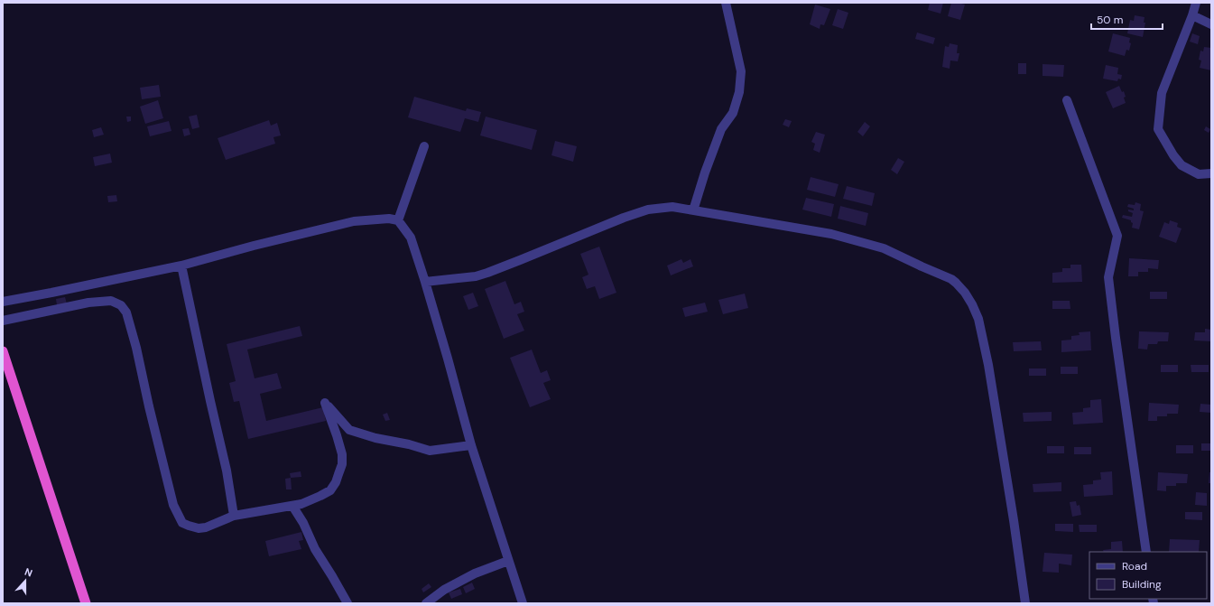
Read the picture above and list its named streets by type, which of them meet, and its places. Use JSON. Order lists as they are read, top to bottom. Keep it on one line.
{"legend":["Road","Building"],"scale_bar":"50 m","north":"top"}
